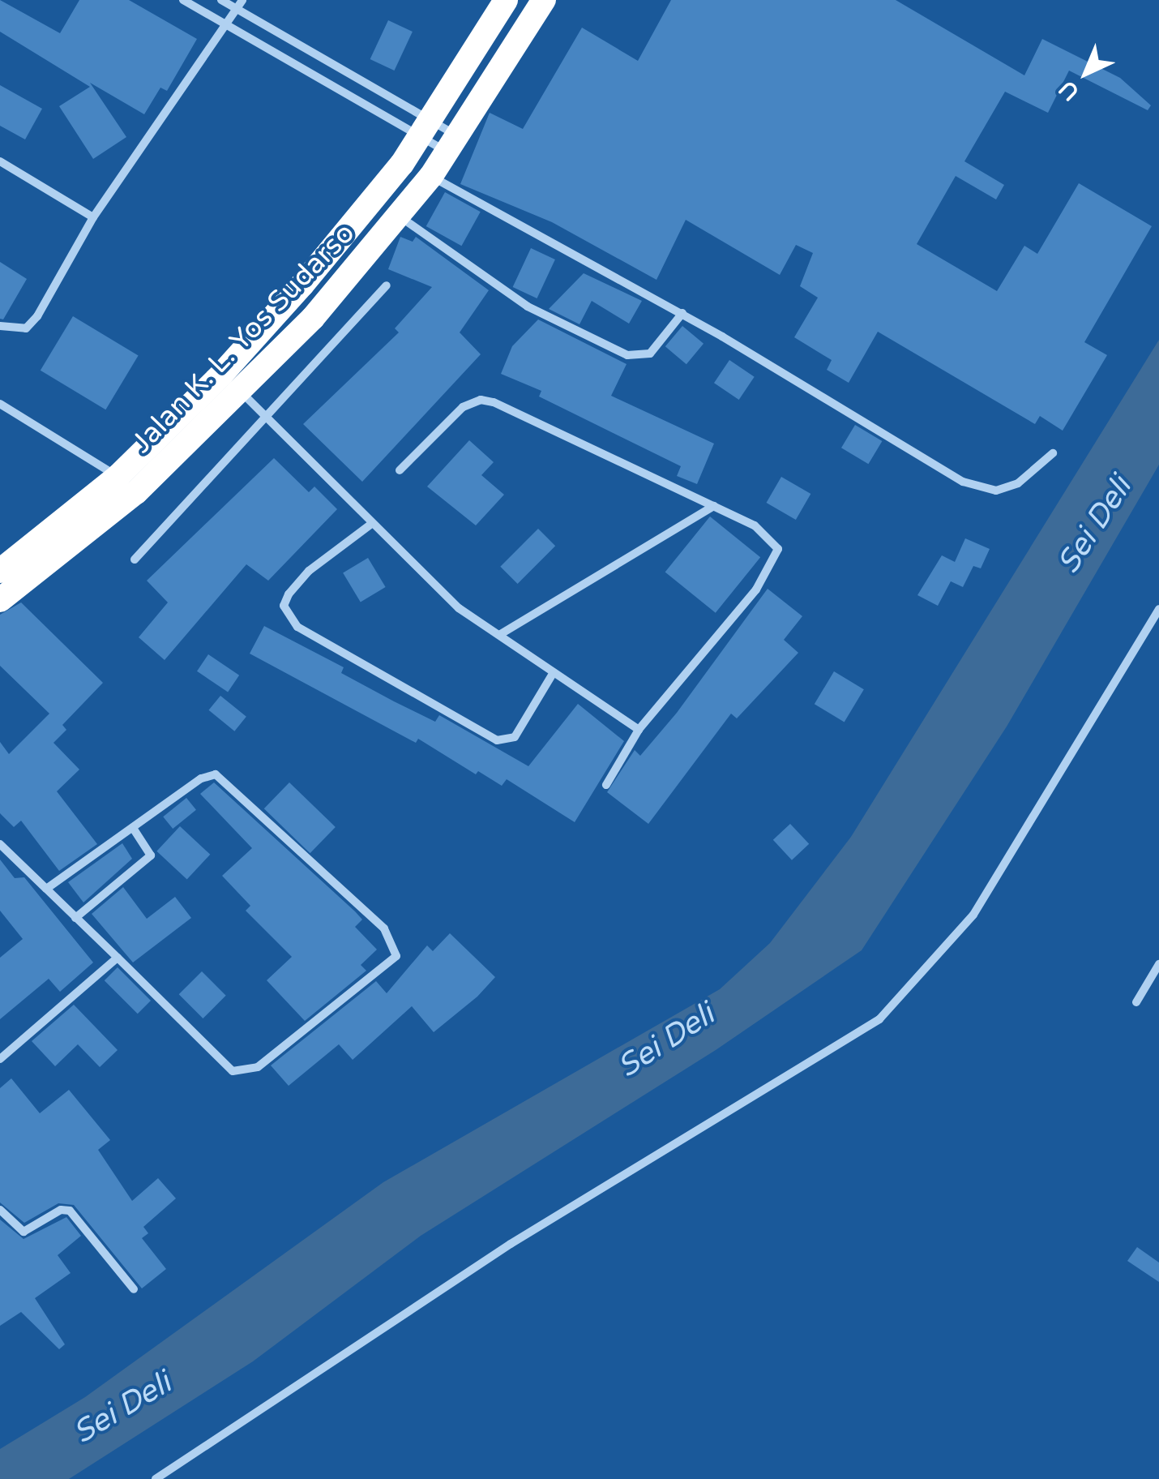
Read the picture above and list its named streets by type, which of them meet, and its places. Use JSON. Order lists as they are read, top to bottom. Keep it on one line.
{"streets":{"highway":["Jalan K. L. Yos Sudarso"]},"water":["Sei Deli"],"north":"bottom left"}
